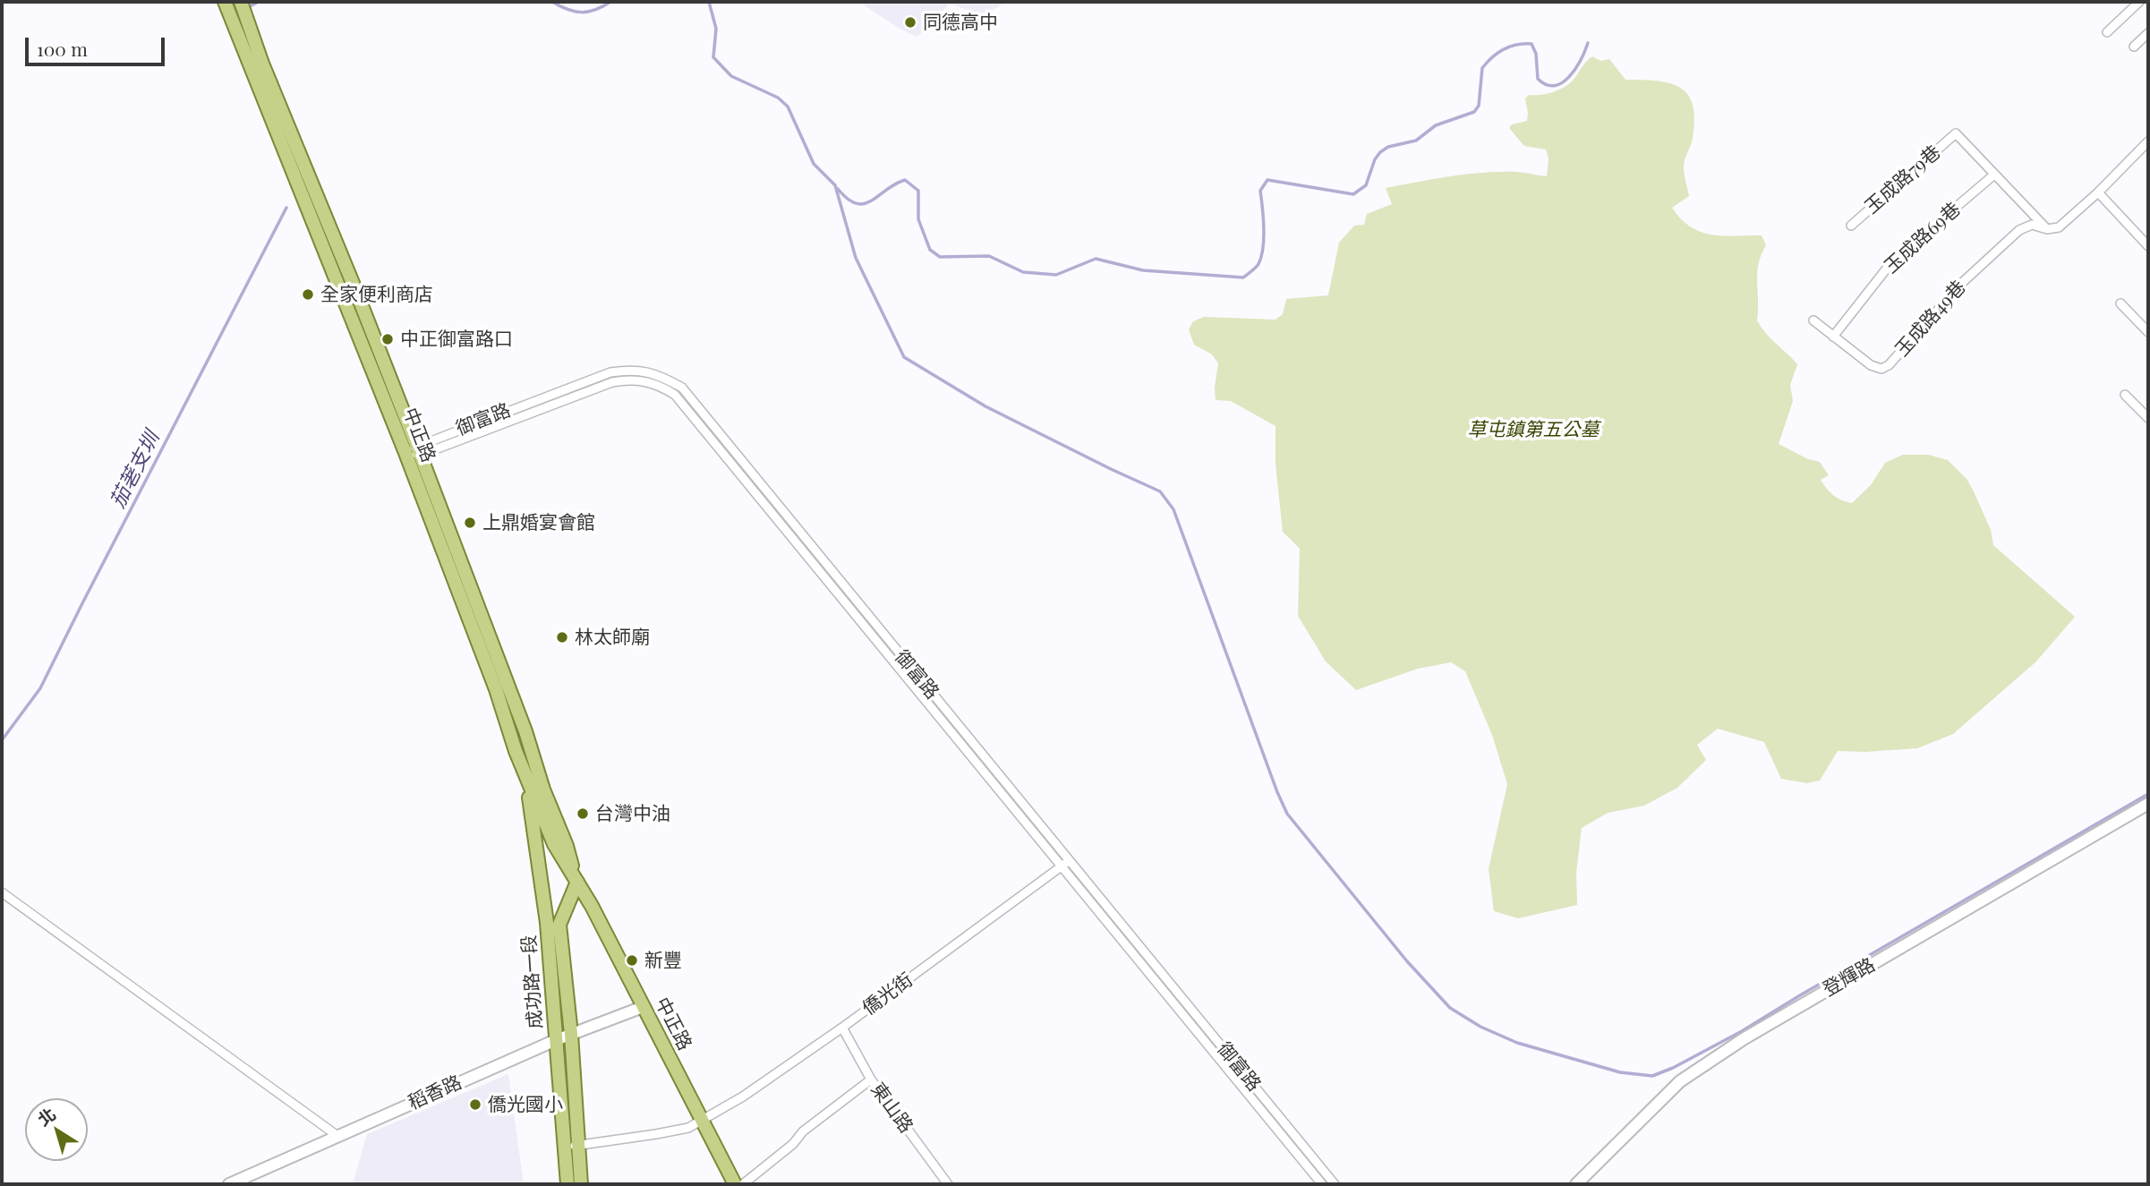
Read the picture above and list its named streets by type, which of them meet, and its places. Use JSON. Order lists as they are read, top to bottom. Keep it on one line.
{"streets":{"main road":["中正路","成功路一段"],"street":["玉成路79巷","玉成路69巷","玉成路49巷","御富路","登輝路","僑光街","稻香路","東山路"]},"crossings":[["玉成路79巷","玉成路69巷"],["玉成路69巷","玉成路49巷"],["御富路","中正路"],["御富路","僑光街"],["中正路","成功路一段"],["中正路","僑光街"],["中正路","稻香路"],["成功路一段","僑光街"],["成功路一段","稻香路"],["僑光街","東山路"]],"water":["茄荖支圳"],"parks":["草屯鎮第五公墓"],"places":["同德高中","全家便利商店","中正御富路口","上鼎婚宴會館","林太師廟","台灣中油","新豐","僑光國小"],"scale_bar":"100 m","north":"top left"}
